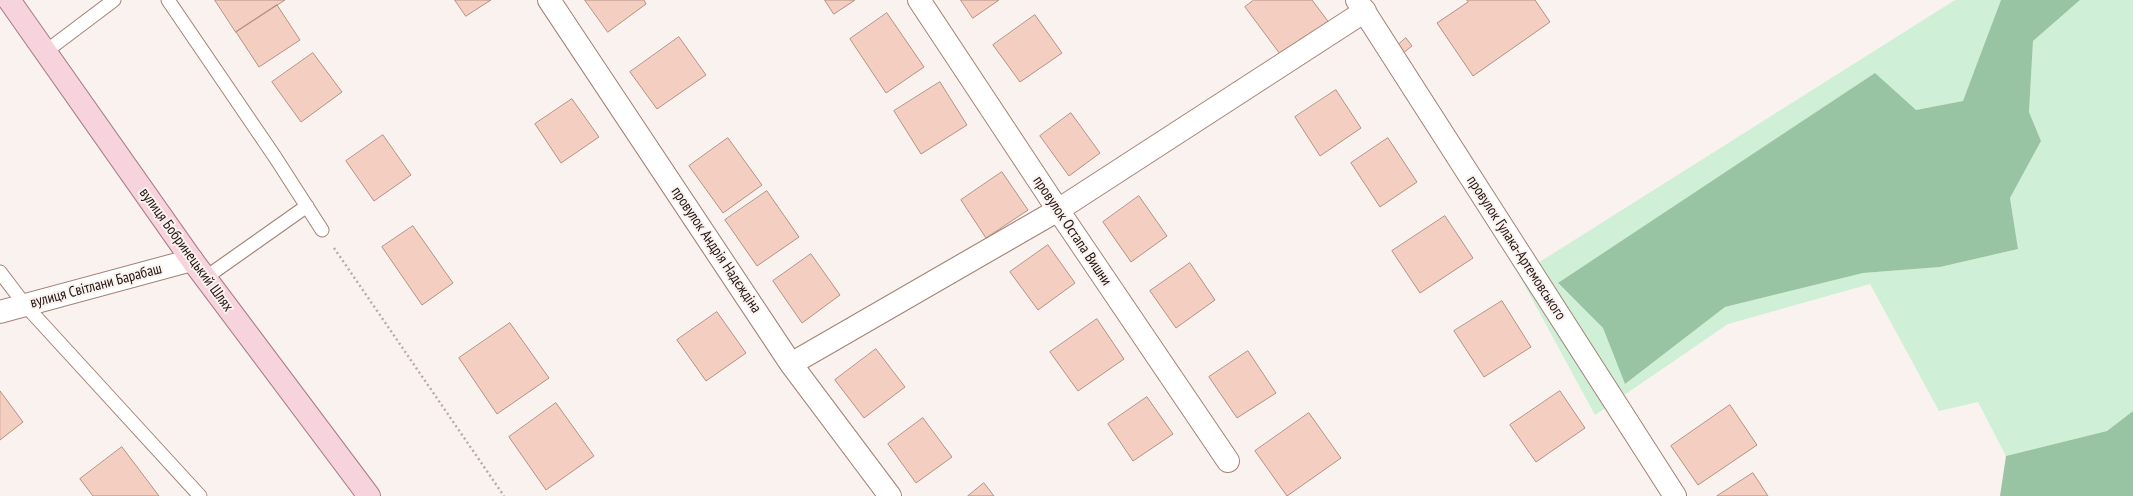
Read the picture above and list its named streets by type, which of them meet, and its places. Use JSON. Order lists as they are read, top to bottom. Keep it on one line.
{"streets":{"main road":["вулиця Бобринецький Шлях"],"street":["провулок Остапа Вишни","провулок Гулака-Артемовського","провулок Андрія Надєждіна","вулиця Світлани Барабаш"]},"crossings":[["вулиця Бобринецький Шлях","вулиця Світлани Барабаш"]]}
